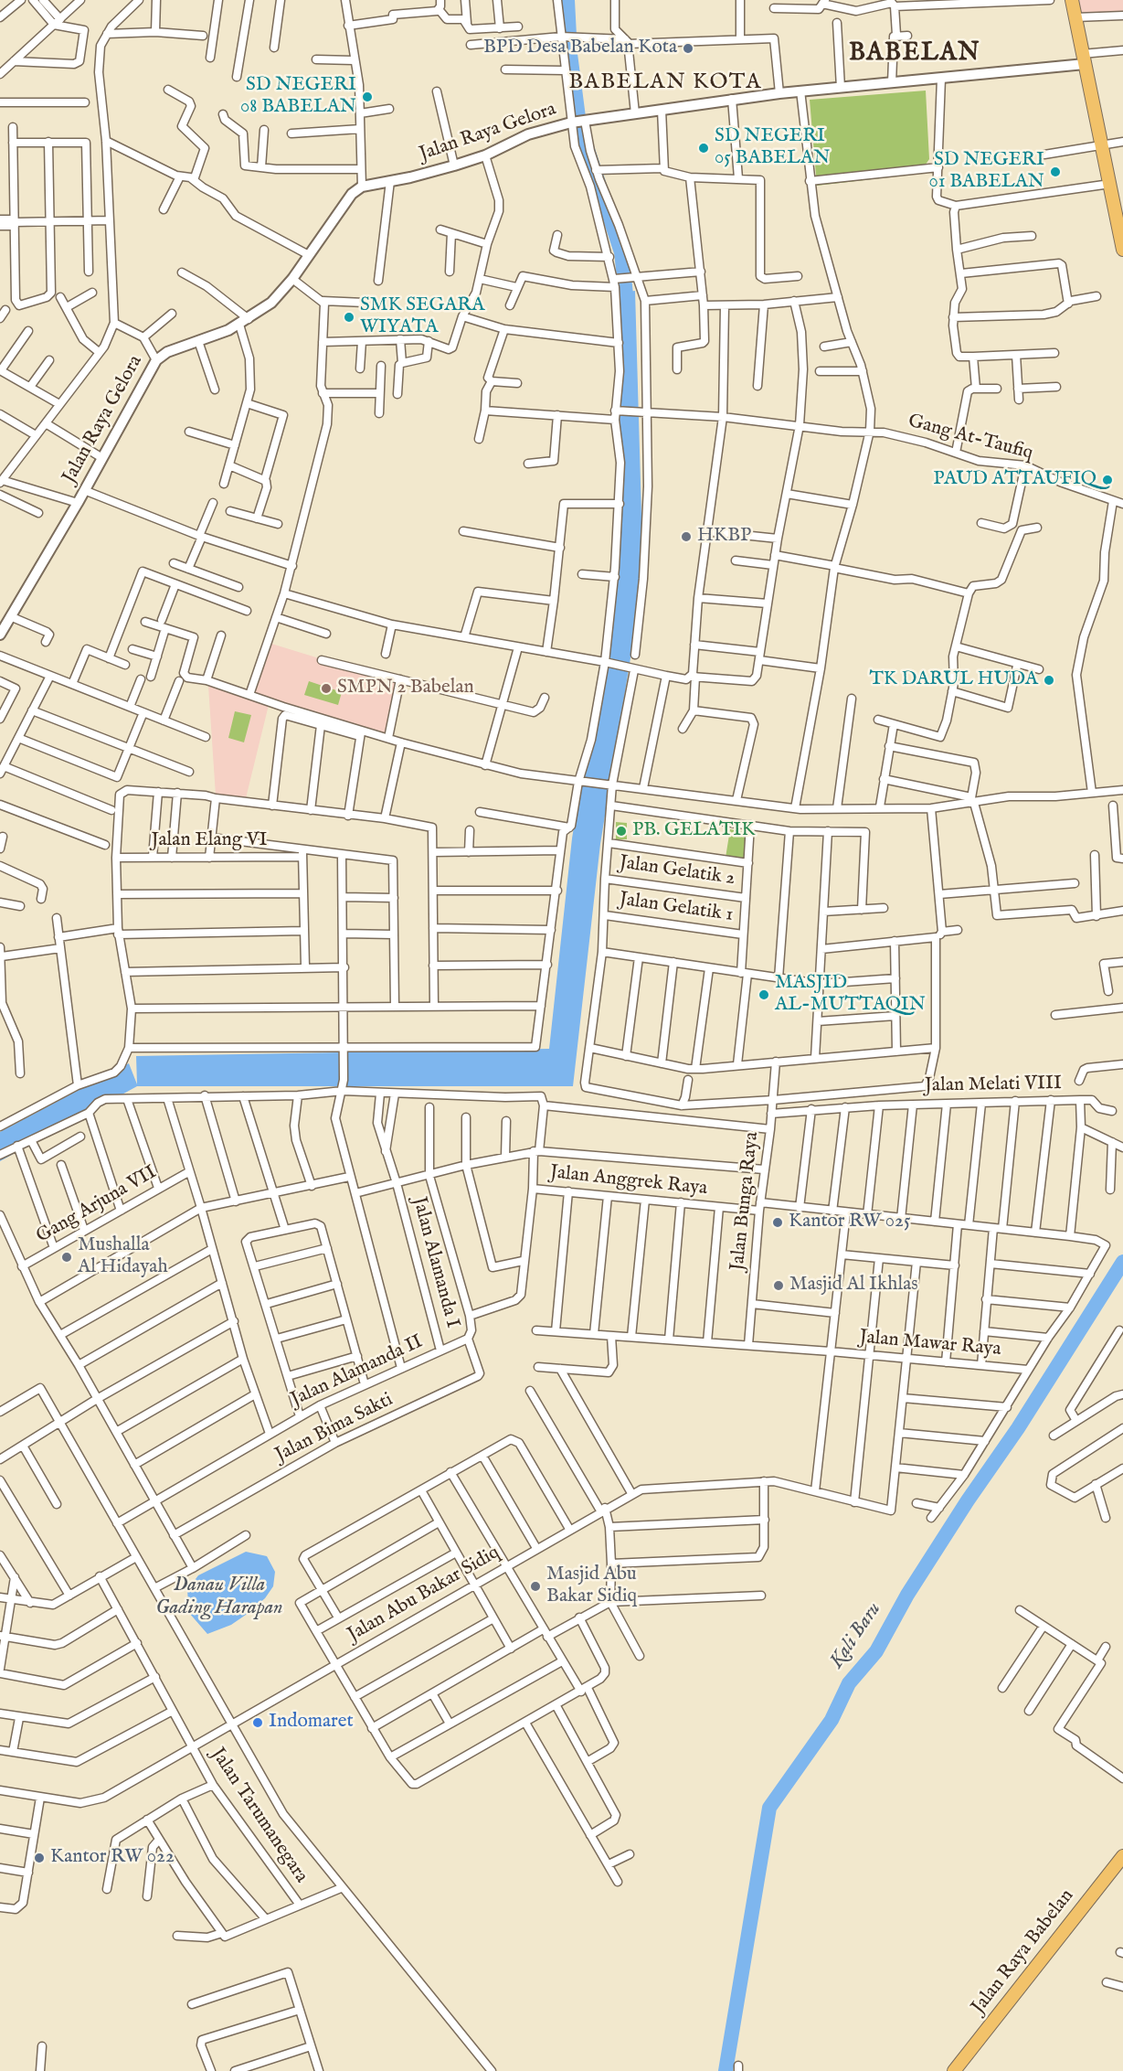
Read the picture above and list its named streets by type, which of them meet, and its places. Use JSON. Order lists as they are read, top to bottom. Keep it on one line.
{"streets":{"main road":["Jalan Raya Babelan"],"street":["Jalan Raya Gelora","Gang At-Taufiq","Jalan Elang VI","Jalan Gelatik 2","Jalan Gelatik 1","Jalan Melati VIII","Jalan Anggrek Raya","Jalan Bunga Raya","Gang Arjuna VII","Jalan Alamanda I","Jalan Mawar Raya","Jalan Alamanda II","Jalan Bima Sakti","Jalan Abu Bakar Sidiq","Jalan Tarumanegara"]},"crossings":[["Jalan Melati VIII","Jalan Anggrek Raya"],["Jalan Melati VIII","Jalan Bunga Raya"],["Jalan Anggrek Raya","Jalan Bunga Raya"],["Jalan Bunga Raya","Jalan Mawar Raya"],["Jalan Alamanda I","Jalan Alamanda II"],["Jalan Alamanda II","Jalan Bima Sakti"],["Jalan Abu Bakar Sidiq","Jalan Tarumanegara"]],"districts":["BABELAN","BABELAN KOTA"],"water":["Danau Villa Gading Harapan","Kali Baru"],"places":["BPD Desa Babelan Kota","SD NEGERI 08 BABELAN","SD NEGERI 05 BABELAN","SD NEGERI 01 BABELAN","SMK SEGARA WIYATA","PAUD ATTAUFIQ","HKBP","TK DARUL HUDA","SMPN 2 Babelan","PB. GELATIK","MASJID AL-MUTTAQIN","Kantor RW 025","Mushalla Al Hidayah","Masjid Al Ikhlas","Masjid Abu Bakar Sidiq","Indomaret","Kantor RW 022"]}
